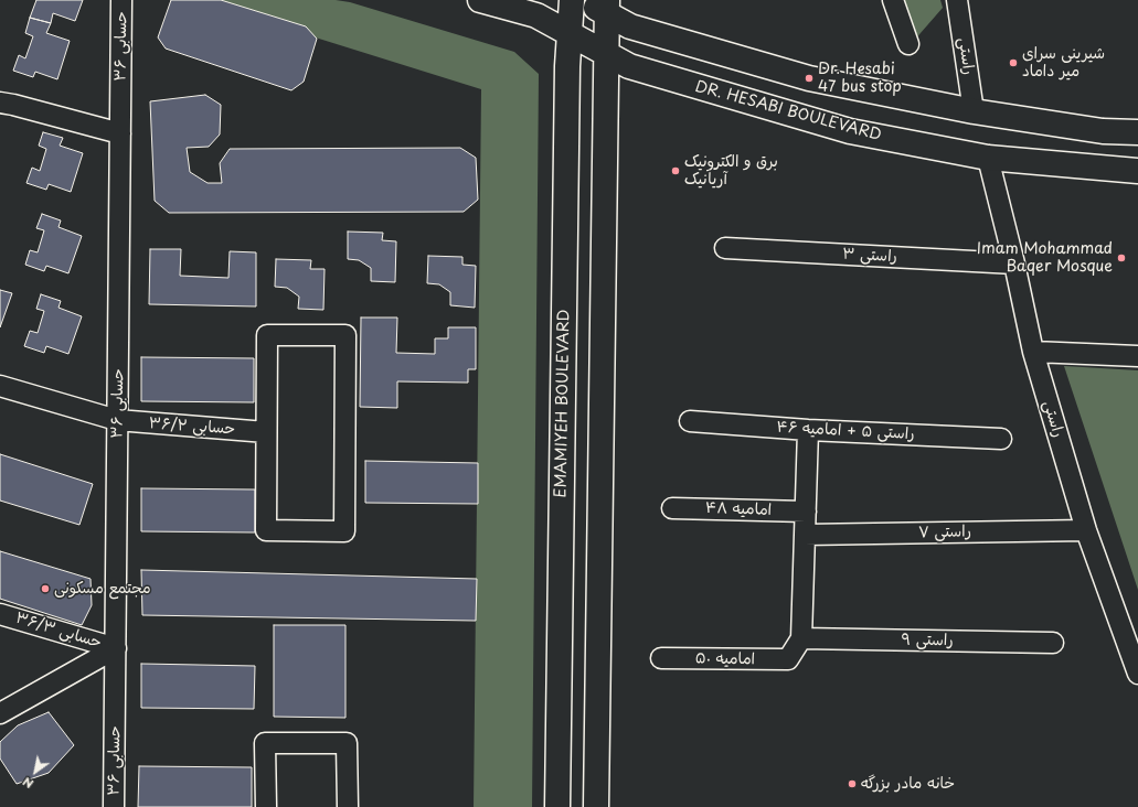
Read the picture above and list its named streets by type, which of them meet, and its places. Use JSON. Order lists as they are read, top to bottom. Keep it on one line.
{"streets":{"main road":["DR. HESABI BOULEVARD","EMAMIYEH BOULEVARD"],"street":["حسابی ۳۶","راستی","راستی ۳","حسابی ۳۶/۲","راستی ۵ + امامیه ۴۶","امامیه ۴۸","راستی ۷","حسابی ۳۶/۳","راستی ۹","امامیه ۵۰"]},"crossings":[["حسابی ۳۶","حسابی ۳۶/۲"],["حسابی ۳۶","حسابی ۳۶/۳"],["راستی","DR. HESABI BOULEVARD"],["راستی","راستی ۳"],["راستی","راستی ۷"],["DR. HESABI BOULEVARD","EMAMIYEH BOULEVARD"],["راستی ۹","امامیه ۵۰"]],"places":["شیرینی سرای میر داماد","Dr. Hesabi 47 bus stop","برق و الکترونیک آریانیک","Imam Mohammad Baqer Mosque","مجتمع مسکونی","خانه مادر بزرگه"],"north":"bottom left"}
